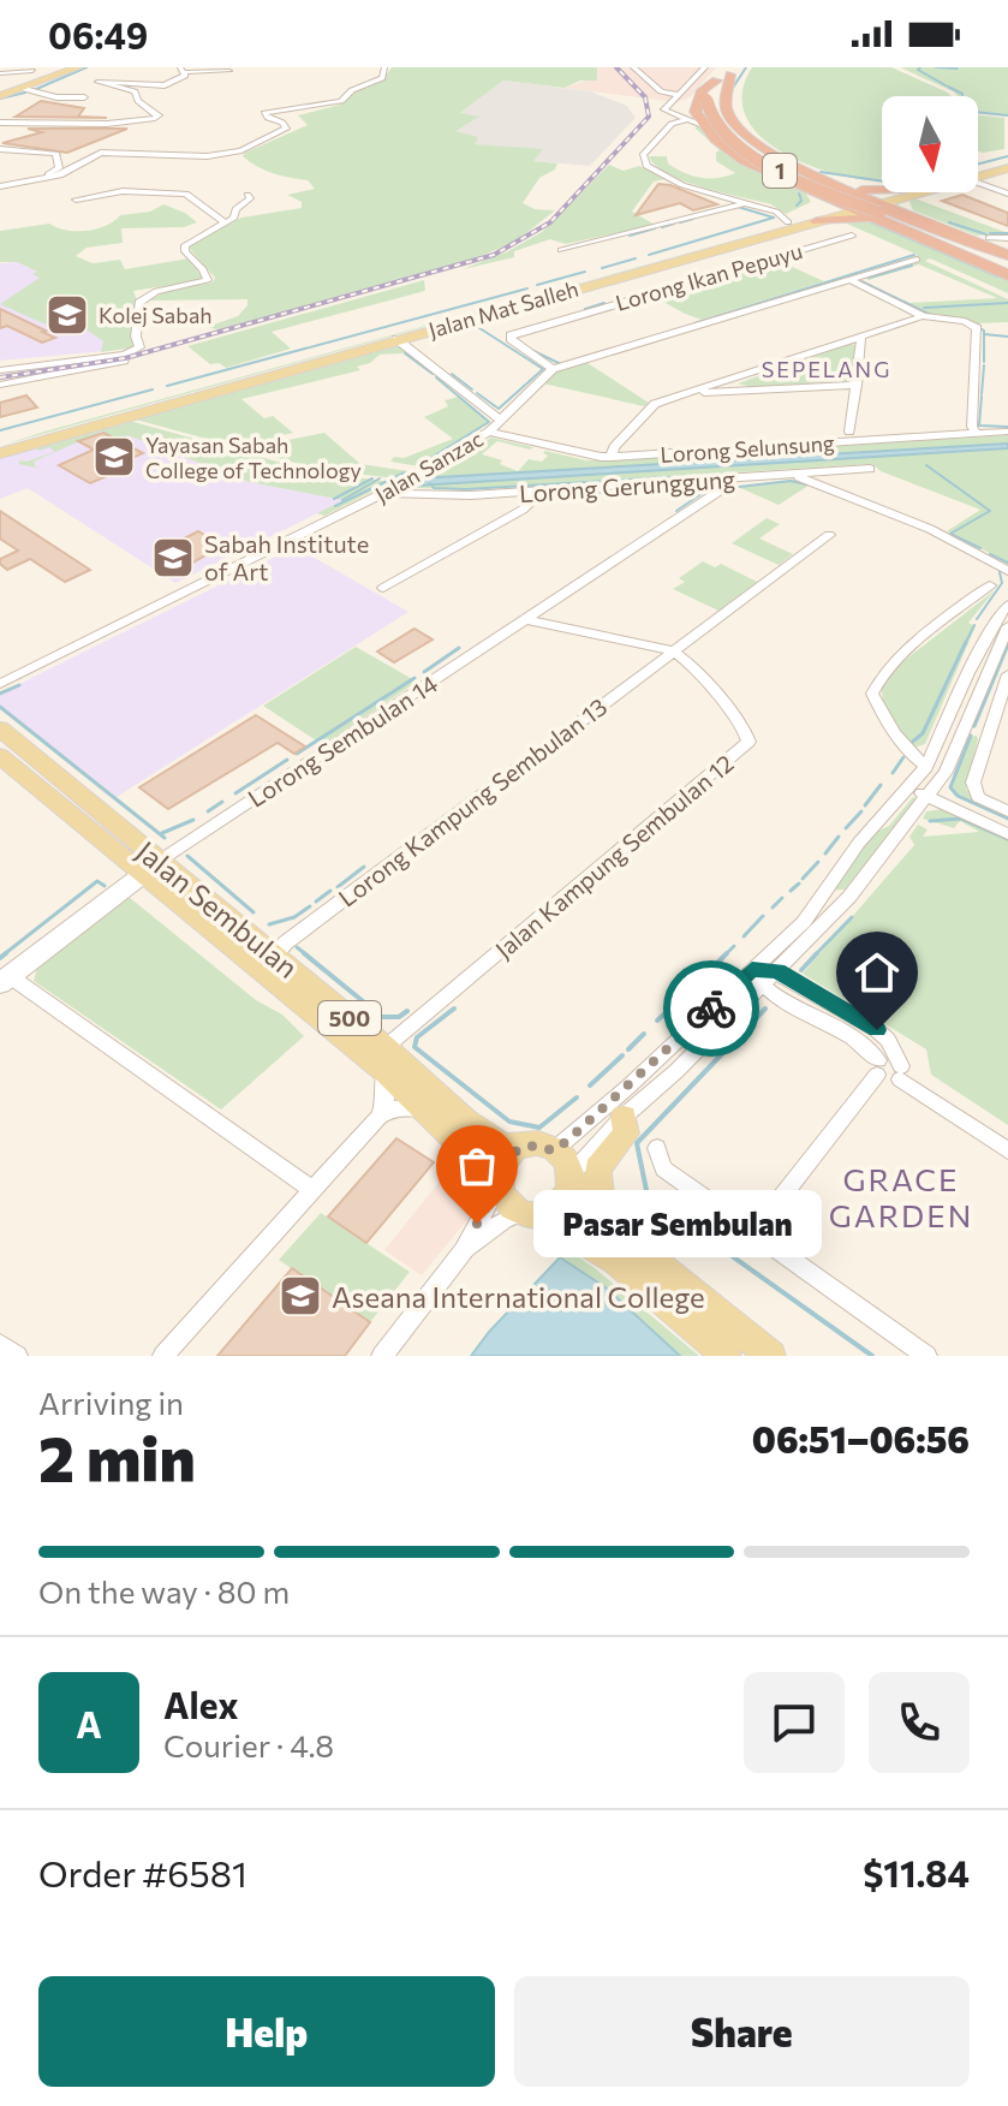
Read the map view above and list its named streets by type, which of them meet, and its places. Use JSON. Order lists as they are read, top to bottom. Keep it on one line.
{"streets":{"highway":["1"],"main road":["Jalan Mat Salleh","Jalan Sembulan","500"],"street":["Lorong Ikan Pepuyu","Lorong Selunsung","Jalan Sanzac","Lorong Gerunggung","Lorong Sembulan 14","Lorong Kampung Sembulan 13","Jalan Kampung Sembulan 12"]},"crossings":[["Lorong Ikan Pepuyu","Jalan Sanzac"],["Lorong Selunsung","Jalan Sanzac"],["Jalan Sanzac","Lorong Gerunggung"],["Lorong Gerunggung","Lorong Sembulan 14"],["Lorong Sembulan 14","Jalan Sembulan"],["Lorong Kampung Sembulan 13","Jalan Kampung Sembulan 12"],["Lorong Kampung Sembulan 13","Jalan Sembulan"],["Jalan Kampung Sembulan 12","Jalan Sembulan"],["Jalan Sembulan","500"]],"districts":["SEPELANG","GRACE GARDEN"],"places":{"school or university":["Kolej Sabah","Yayasan Sabah College of Technology","Sabah Institute of Art","Aseana International College"],"other":["Pasar Sembulan"]},"north":"bottom","page":{"status":"06:49","bubble":"Pasar Sembulan","heading":["2 min","Arriving in","06:51–06:56"],"panel":["Alex","Courier · 4.8","Order #6581","$11.84"],"bar":"On the way · 80 m","round":"A","buttons":["Help","Share"]}}
